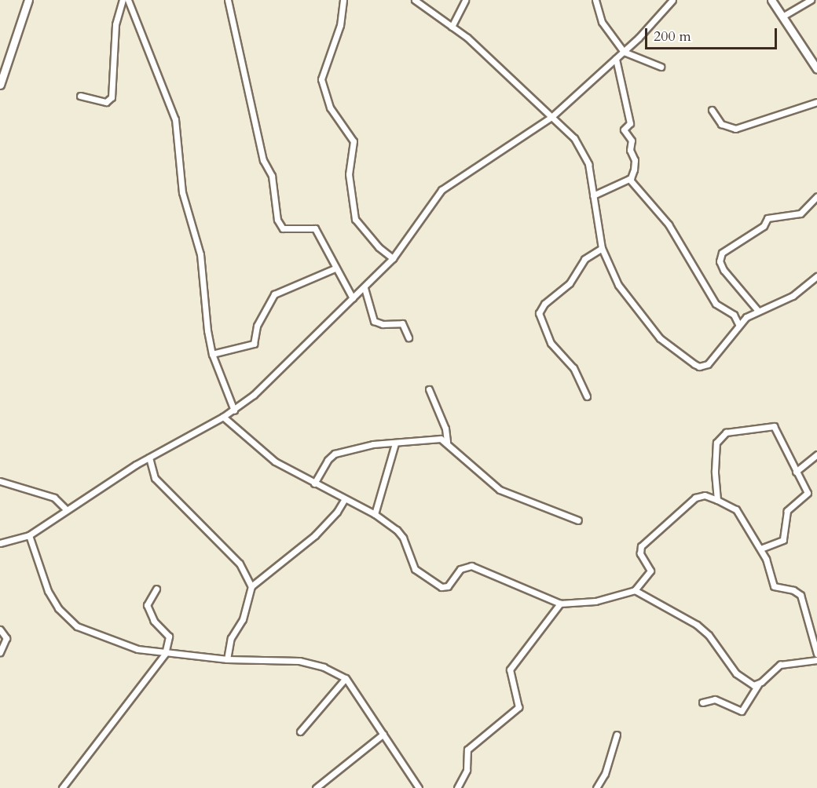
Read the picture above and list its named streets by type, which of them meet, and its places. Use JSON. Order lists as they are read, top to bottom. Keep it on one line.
{"scale_bar":"200 m"}
